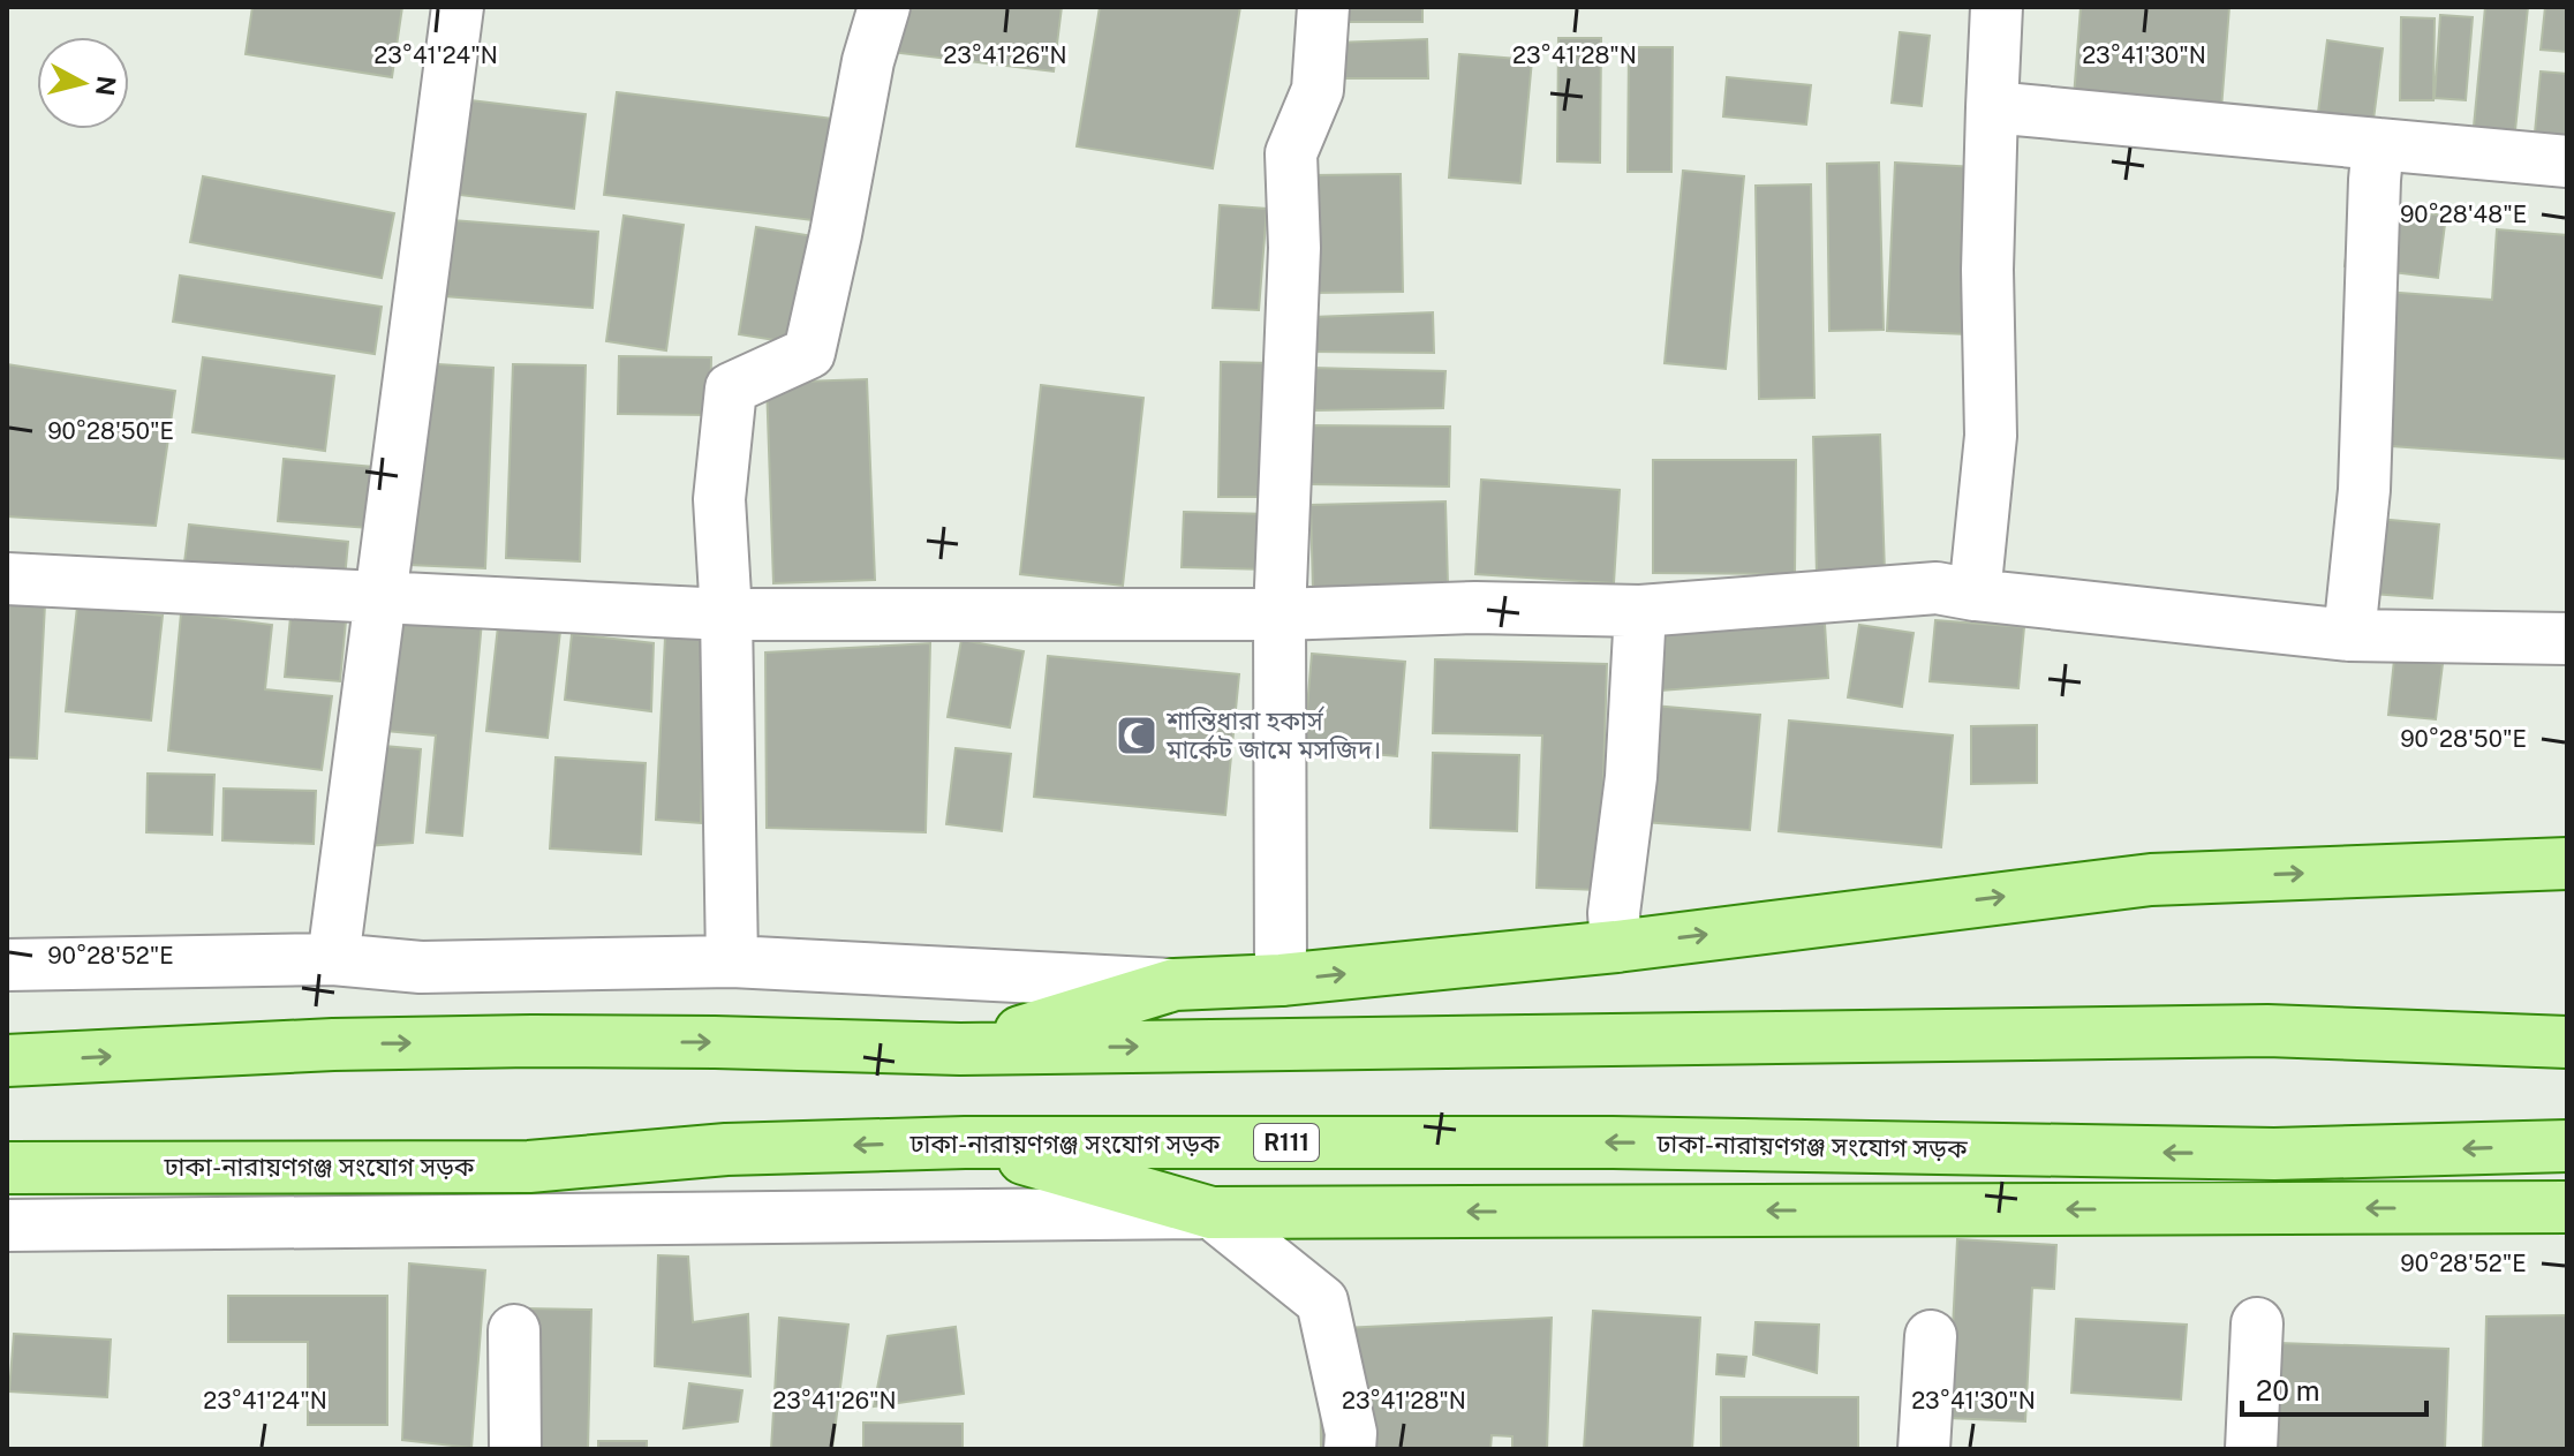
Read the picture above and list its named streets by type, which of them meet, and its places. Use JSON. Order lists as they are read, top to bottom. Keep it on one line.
{"streets":{"main road":["R111","ঢাকা-নারায়ণগঞ্জ সংযোগ সড়ক"]},"crossings":[["R111","ঢাকা-নারায়ণগঞ্জ সংযোগ সড়ক"]],"places":{"mosque":["শান্তিধারা হকার্স মার্কেট জামে মসজিদ।"]},"scale_bar":"20 m","north":"right","coordinates":["23°41'24\"N","23°41'26\"N","23°41'28\"N","23°41'30\"N","90°28'48\"E","90°28'50\"E","90°28'52\"E"]}
